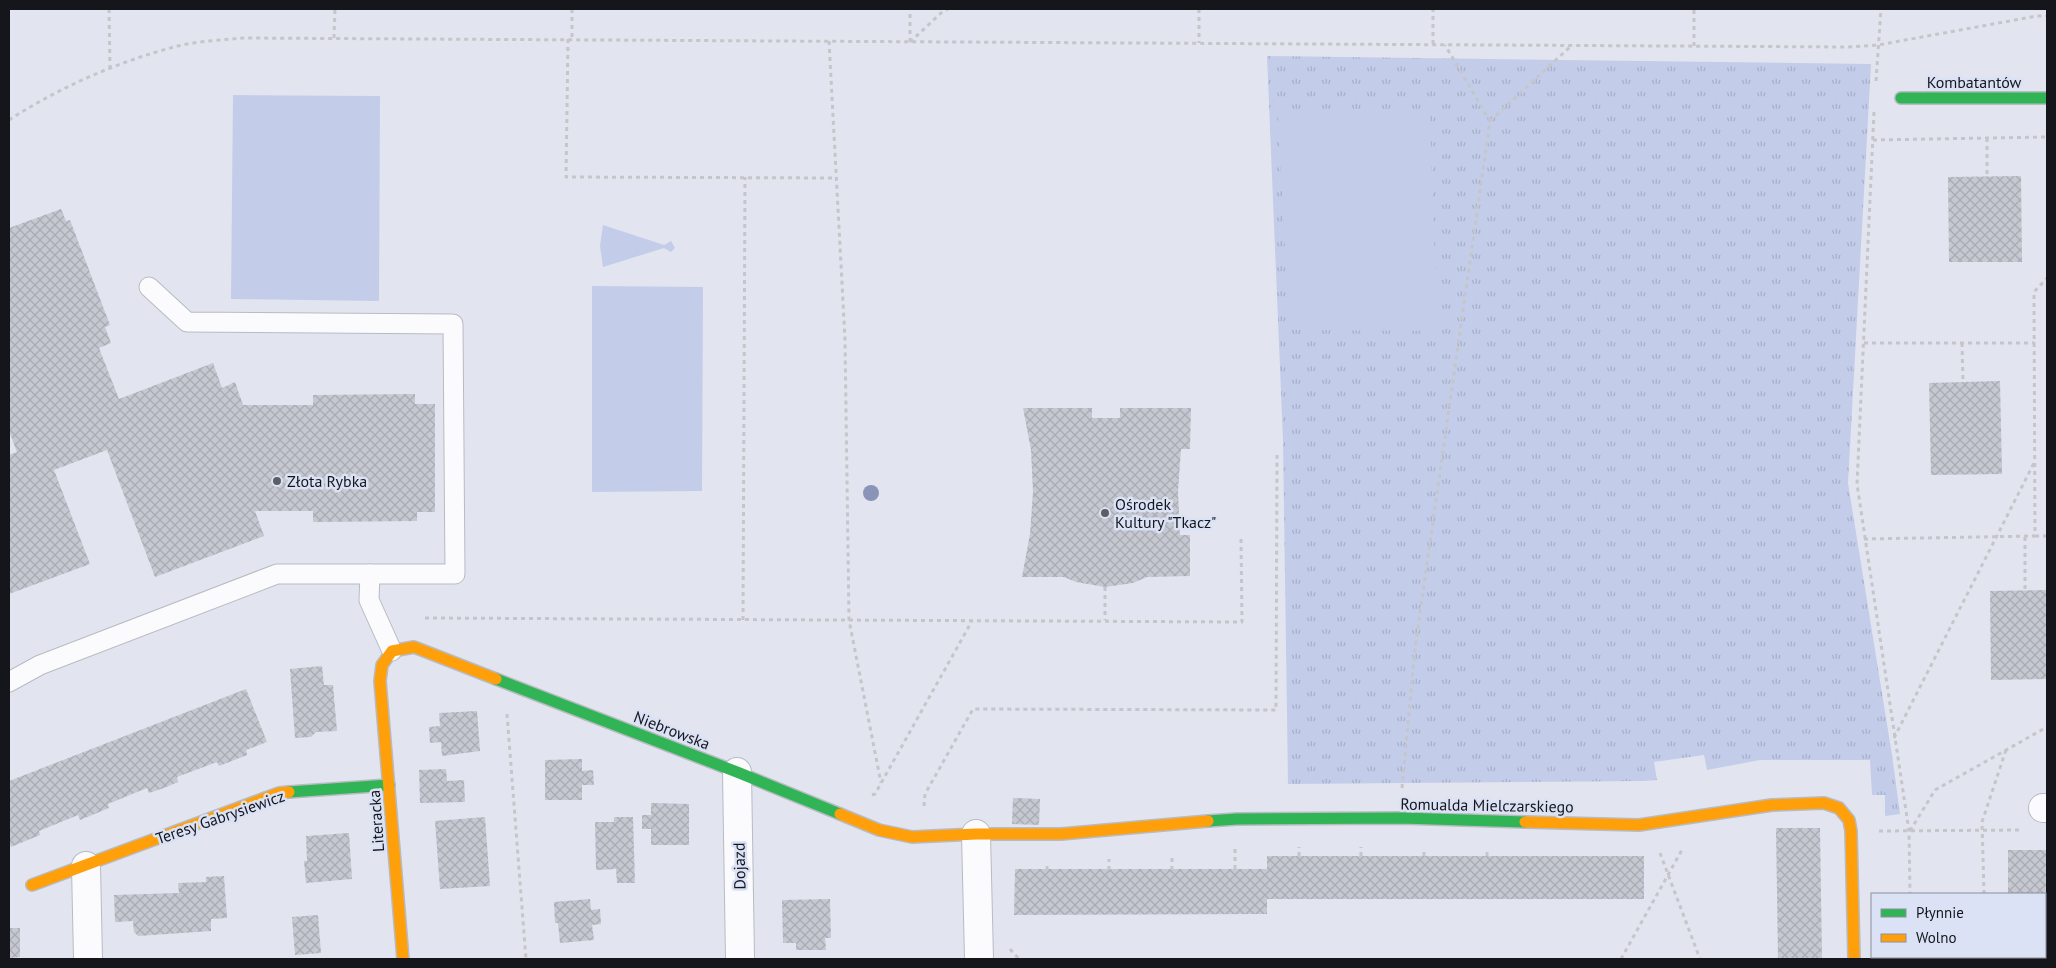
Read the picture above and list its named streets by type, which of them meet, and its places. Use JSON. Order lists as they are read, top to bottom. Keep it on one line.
{"streets":{"street":["Kombatantów","Niebrowska","Romualda Mielczarskiego","Teresy Gabrysiewicz","Literacka","Dojazd"]},"crossings":[["Niebrowska","Romualda Mielczarskiego"],["Niebrowska","Literacka"],["Niebrowska","Dojazd"],["Teresy Gabrysiewicz","Literacka"]],"places":["Złota Rybka","Ośrodek Kultury \"Tkacz\""],"legend":["Płynnie","Wolno"]}
